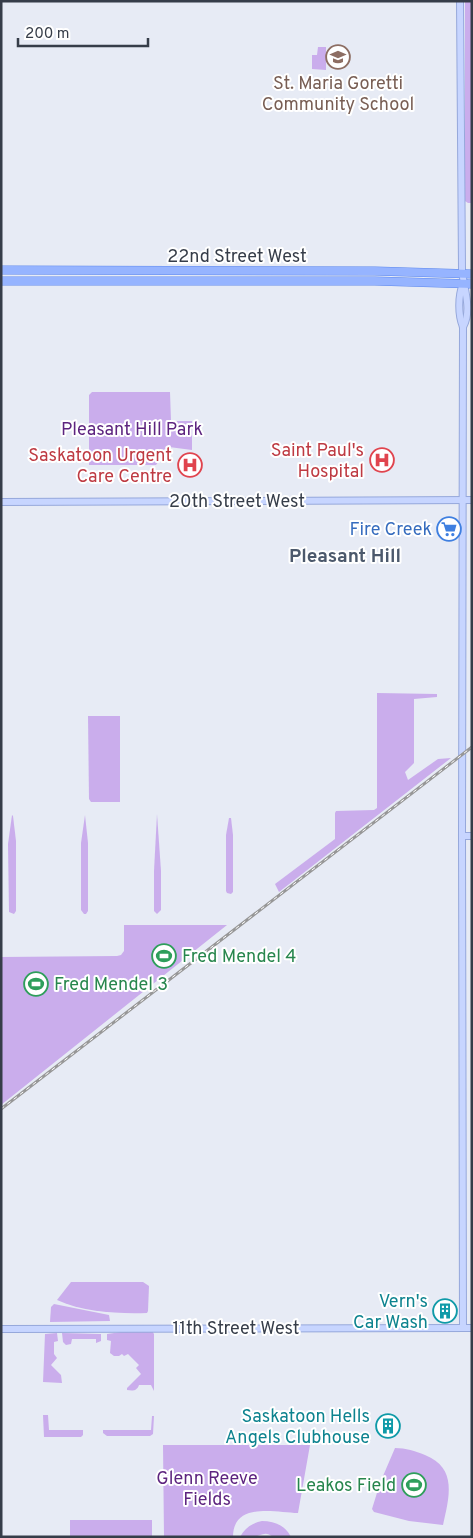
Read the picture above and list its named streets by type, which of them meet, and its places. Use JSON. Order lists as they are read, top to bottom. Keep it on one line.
{"streets":{"main road":["22nd Street West","20th Street West","11th Street West"]},"districts":["Pleasant Hill"],"parks":["Pleasant Hill Park","Glenn Reeve Fields"],"places":{"school or university":["St. Maria Goretti Community School"],"hospital":["Saint Paul's Hospital","Saskatoon Urgent Care Centre"],"supermarket":["Fire Creek"],"sports":["Fred Mendel 4","Fred Mendel 3","Leakos Field"],"building":["Vern's Car Wash","Saskatoon Hells Angels Clubhouse"]},"scale_bar":"200 m"}
